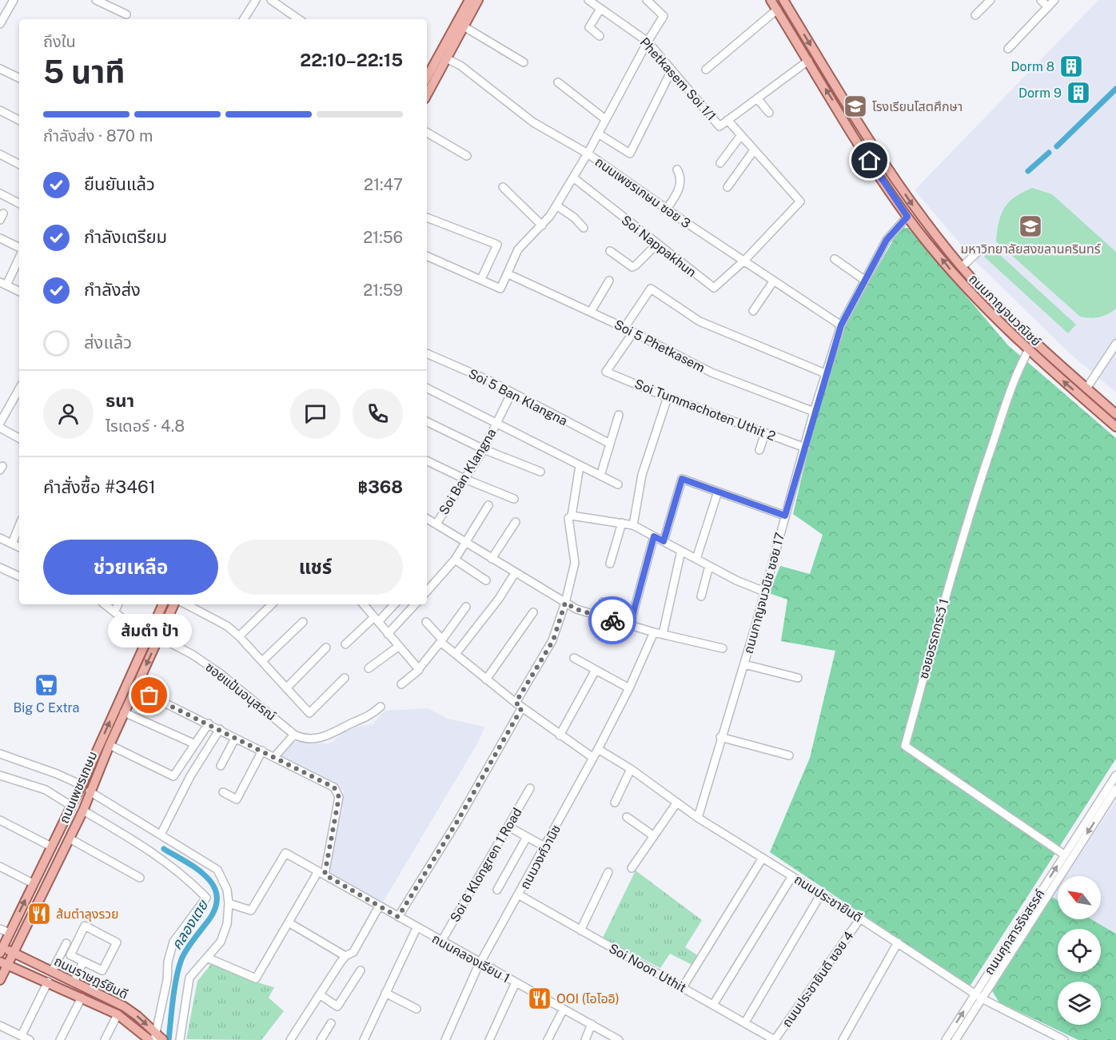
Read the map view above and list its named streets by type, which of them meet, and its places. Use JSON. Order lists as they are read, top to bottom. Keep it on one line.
{"streets":{"main road":["ถนนกาญจนวณิชย์","ถนนเพชรเกษม","ถนนราษฎร์ยินดี"],"street":["Phetkasem Soi 1/1","ถนนเพชรเกษม ซอย 3","Soi Nappakhun","Soi 5 Phetkasem","Soi 5 Ban Klangna","Soi Tummachoten Uthit 2","Soi Ban Klangna","ถนนกาญจนวนิช ซอย 17","ซอยอรรถกระวี 1","ซอยแป้นอนุสรณ์","ถนนวงศ์วานิช","Soi 6 Klongren 1 Road","ถนนประชายินดี","ถนนศุภสารรังสรรค์","ถนนคลองเรียน 1","Soi Noon Uthit","ถนนประชายินดี ซอย 4"]},"crossings":[["ถนนเพชรเกษม ซอย 3","Soi Nappakhun"],["ถนนเพชรเกษม ซอย 3","ถนนกาญจนวนิช ซอย 17"],["ถนนกาญจนวณิชย์","ถนนกาญจนวนิช ซอย 17"],["ถนนกาญจนวณิชย์","ซอยอรรถกระวี 1"],["Soi 5 Phetkasem","Soi Tummachoten Uthit 2"],["Soi 5 Phetkasem","ถนนกาญจนวนิช ซอย 17"],["Soi 5 Ban Klangna","Soi Ban Klangna"],["Soi Tummachoten Uthit 2","ถนนกาญจนวนิช ซอย 17"],["ถนนกาญจนวนิช ซอย 17","ถนนประชายินดี"],["ซอยอรรถกระวี 1","ถนนศุภสารรังสรรค์"],["ซอยแป้นอนุสรณ์","ถนนเพชรเกษม"],["ถนนเพชรเกษม","ถนนราษฎร์ยินดี"],["ถนนวงศ์วานิช","ถนนประชายินดี"],["ถนนวงศ์วานิช","ถนนคลองเรียน 1"],["ถนนวงศ์วานิช","Soi Noon Uthit"],["Soi 6 Klongren 1 Road","ถนนคลองเรียน 1"],["ถนนประชายินดี","ถนนศุภสารรังสรรค์"],["ถนนประชายินดี","ถนนประชายินดี ซอย 4"],["Soi Noon Uthit","ถนนประชายินดี ซอย 4"]],"water":["คลองเตย"],"places":{"building":["Dorm 8","Dorm 9"],"school or university":["โรงเรียนโสตศึกษา","มหาวิทยาลัยสงขลานครินทร์"],"supermarket":["Big C Extra"],"other":["ส้มตำ ป้า"],"restaurant":["ส้มตำลุงรวย","OOI (โอโออิ)"]},"north":"top left","page":{"heading":["5 นาที","ถึงใน","22:10–22:15"],"panel":["ธนา","ไรเดอร์ · 4.8","คำสั่งซื้อ #3461","฿368"],"bar":"กำลังส่ง · 870 m","list":[["ยืนยันแล้ว","21:47"],["กำลังเตรียม","21:56"],["กำลังส่ง","21:59"],"ส่งแล้ว"],"buttons":["ช่วยเหลือ","แชร์"],"bubble":"ส้มตำ ป้า"}}
